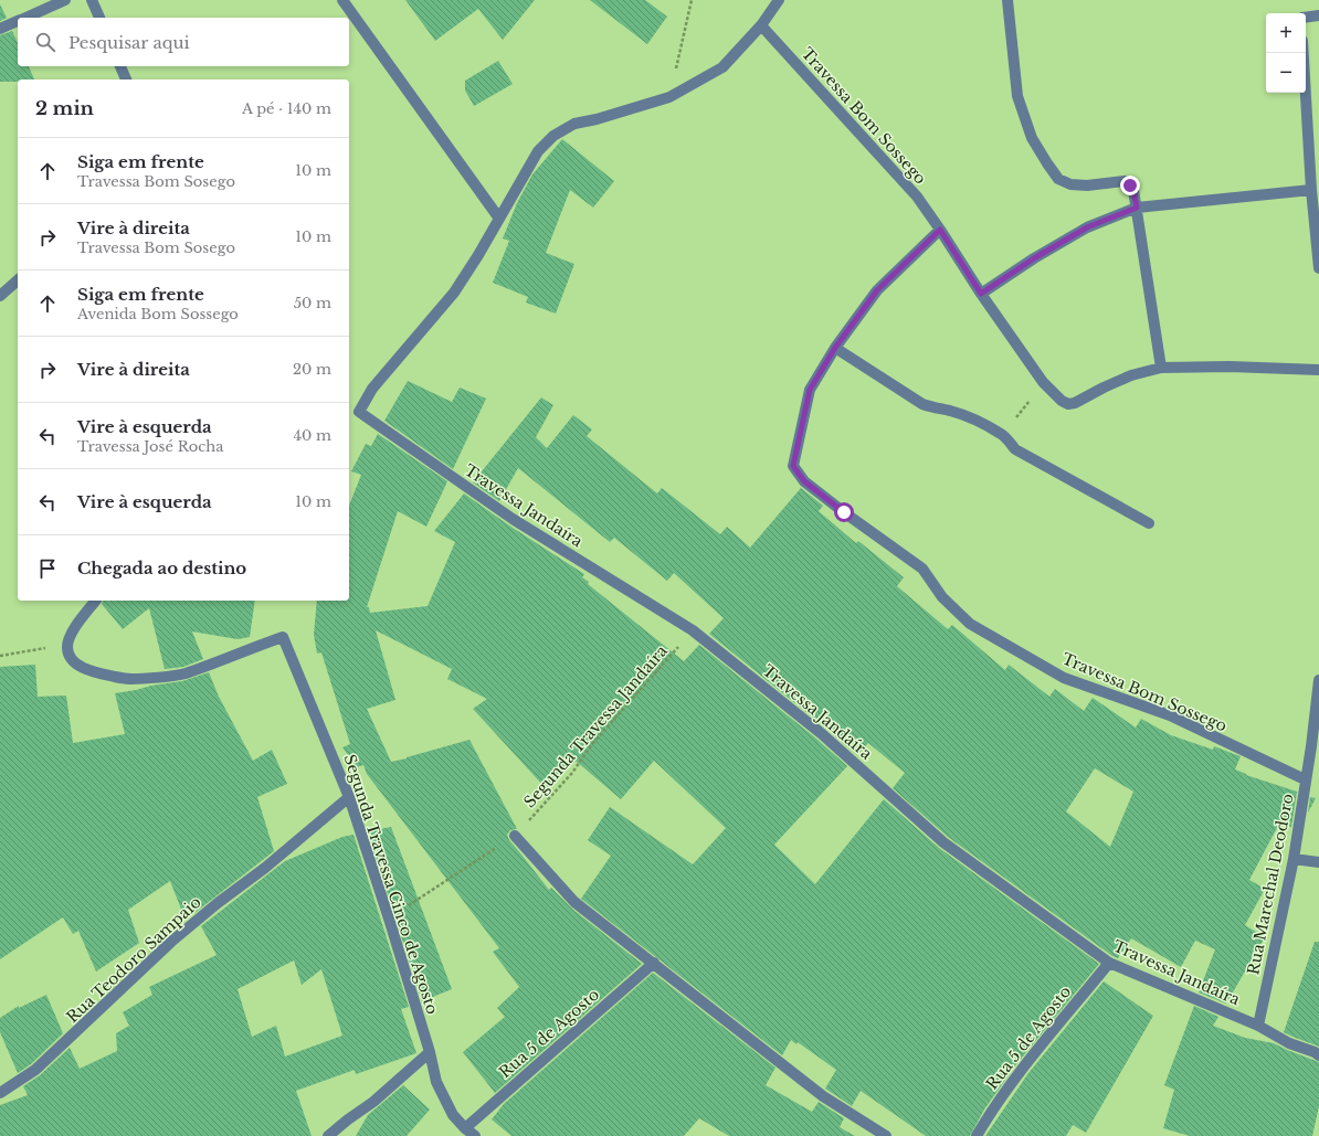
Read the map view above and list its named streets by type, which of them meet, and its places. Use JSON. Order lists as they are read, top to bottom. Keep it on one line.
{"streets":{"street":["Travessa Bom Sossego","Travessa Jandaíra","Segunda Travessa Cinco de Agosto","Rua Marechal Deodoro","Rua Teodoro Sampaio","Rua 5 de Agosto"],"path":["Segunda Travessa Jandaíra"]},"crossings":[["Travessa Bom Sossego","Rua Marechal Deodoro"],["Travessa Jandaíra","Segunda Travessa Jandaíra"],["Travessa Jandaíra","Rua Marechal Deodoro"],["Travessa Jandaíra","Rua 5 de Agosto"],["Segunda Travessa Jandaíra","Segunda Travessa Cinco de Agosto"],["Segunda Travessa Cinco de Agosto","Rua Teodoro Sampaio"],["Segunda Travessa Cinco de Agosto","Rua 5 de Agosto"]],"page":{"map_buttons":["+","−"],"search":"Pesquisar aqui","heading":["2 min","A pé · 140 m"],"list":[["Siga em frente","Travessa Bom Sosego","10 m"],["Vire à direita","Travessa Bom Sosego","10 m"],["Siga em frente","Avenida Bom Sossego","50 m"],["Vire à direita","20 m"],["Vire à esquerda","Travessa José Rocha","40 m"],["Vire à esquerda","10 m"],"Chegada ao destino"]}}
